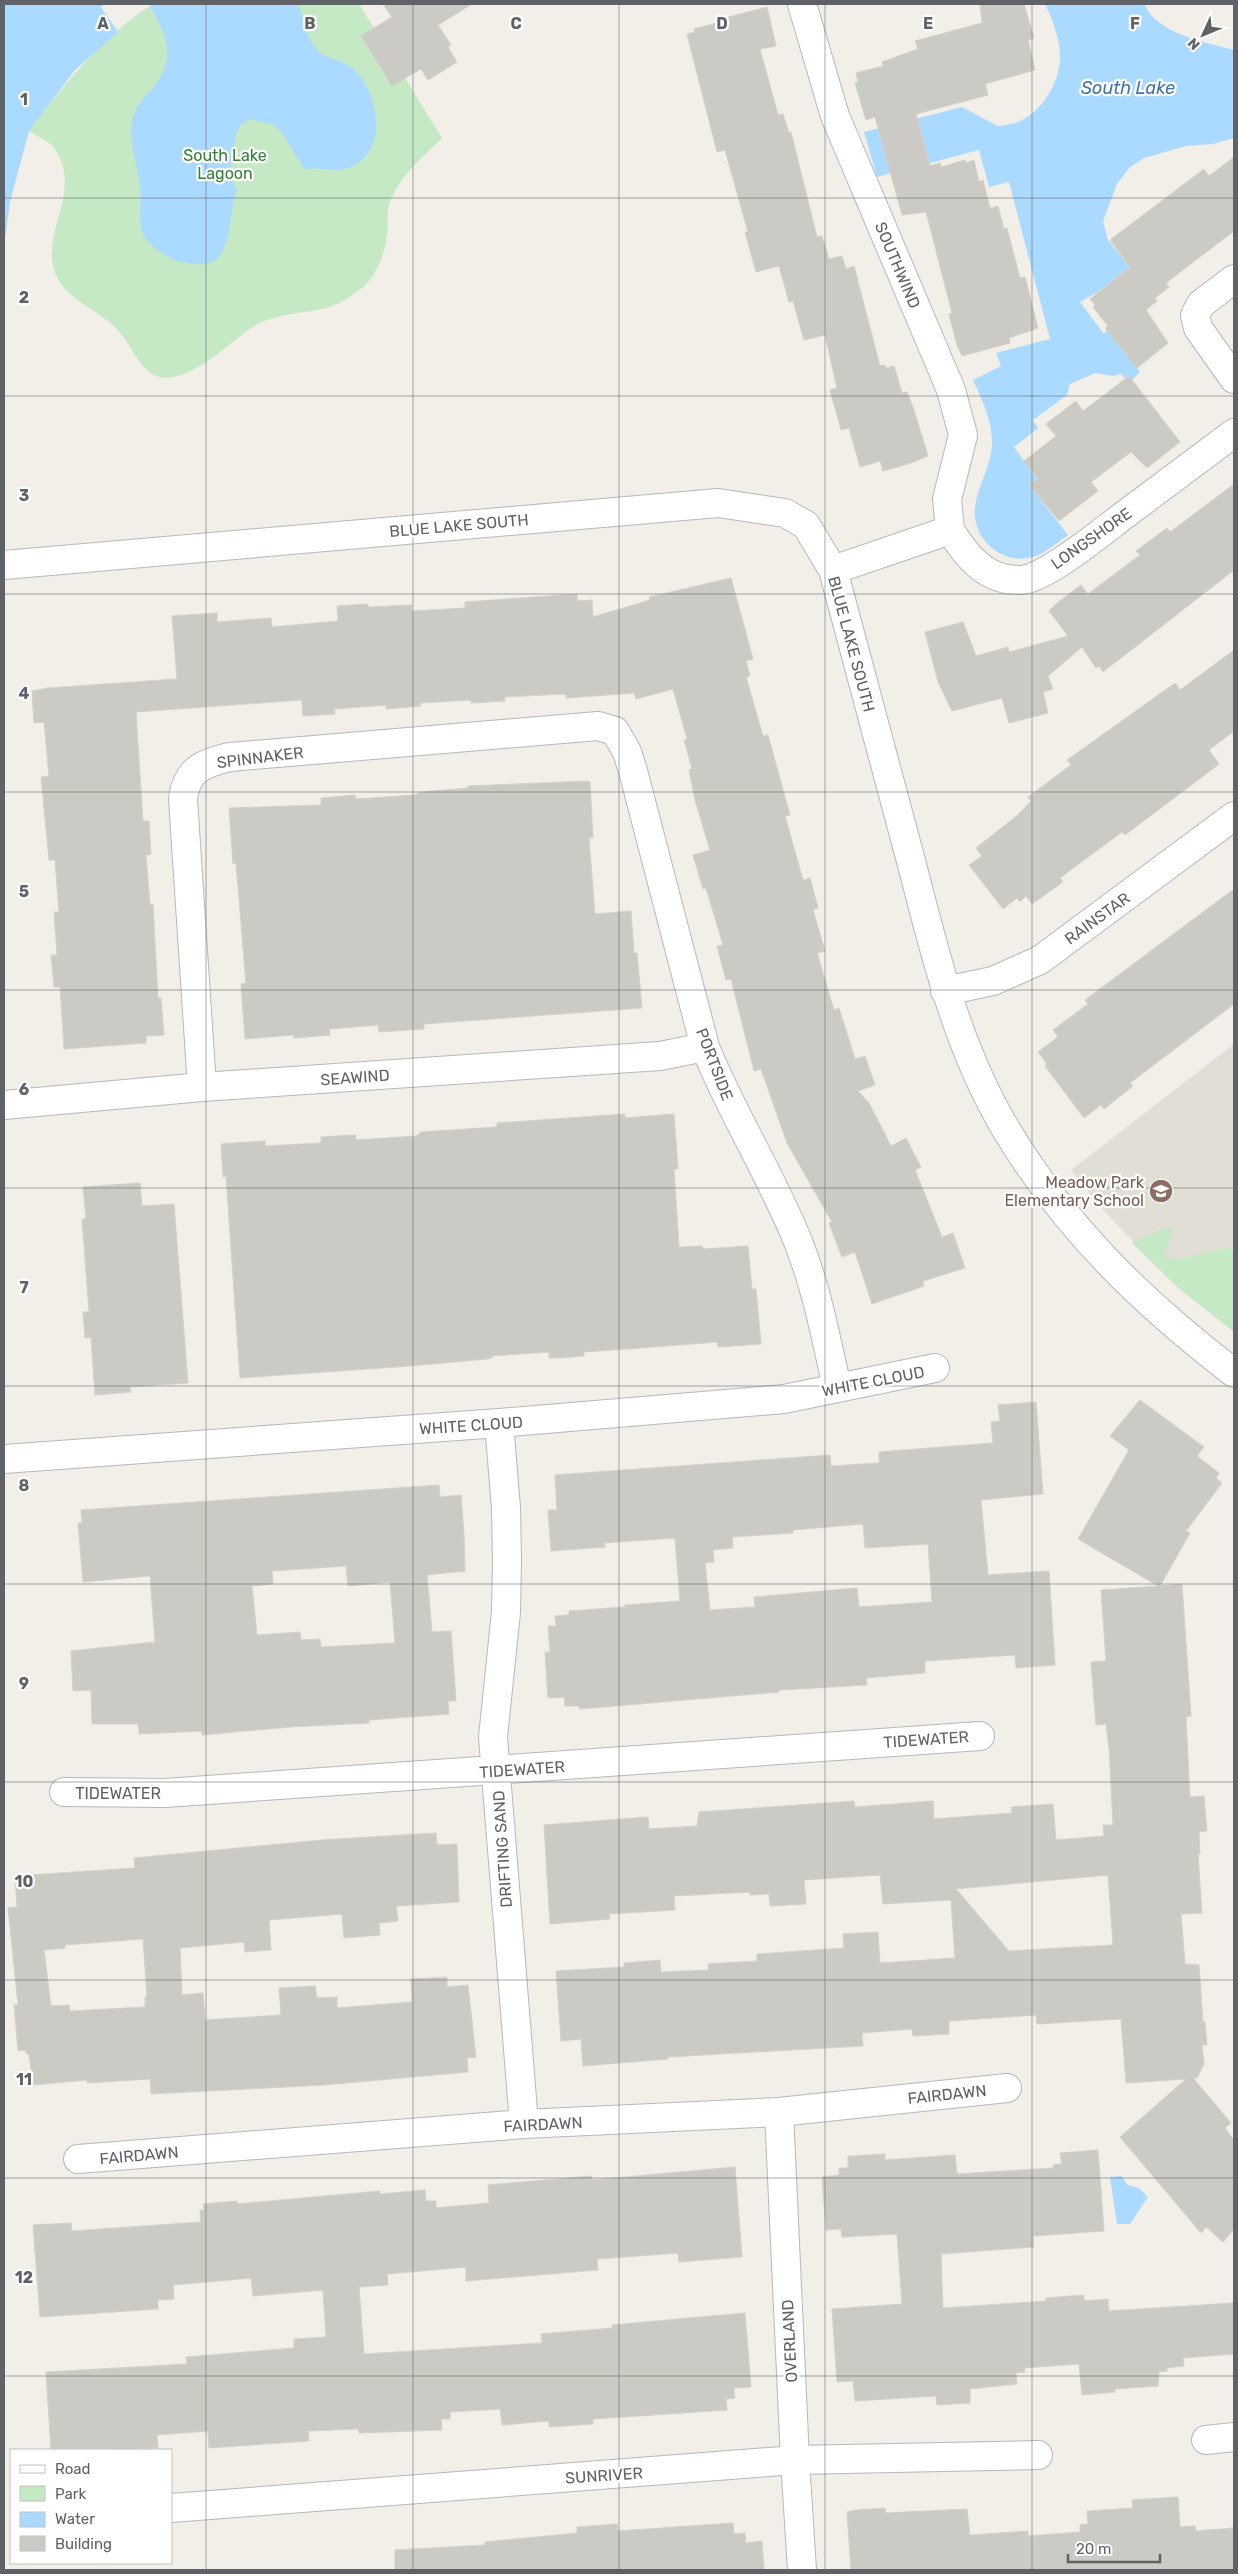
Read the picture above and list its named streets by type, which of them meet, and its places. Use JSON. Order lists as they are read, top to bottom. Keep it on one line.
{"streets":{"street":["SOUTHWIND","BLUE LAKE SOUTH","LONGSHORE","SPINNAKER","RAINSTAR","PORTSIDE","SEAWIND","WHITE CLOUD","TIDEWATER","DRIFTING SAND","FAIRDAWN","OVERLAND","SUNRIVER"]},"crossings":[["SOUTHWIND","LONGSHORE"],["BLUE LAKE SOUTH","RAINSTAR"],["SPINNAKER","PORTSIDE"],["SPINNAKER","SEAWIND"],["PORTSIDE","SEAWIND"],["PORTSIDE","WHITE CLOUD"],["WHITE CLOUD","DRIFTING SAND"],["TIDEWATER","DRIFTING SAND"],["DRIFTING SAND","FAIRDAWN"],["FAIRDAWN","OVERLAND"],["OVERLAND","SUNRIVER"]],"water":["South Lake"],"parks":["South Lake Lagoon"],"places":{"school or university":["Meadow Park Elementary School"]},"legend":["Road","Park","Water","Building"],"scale_bar":"20 m","north":"bottom left","grid":{"columns":["A","B","C","D","E","F"],"rows":["1","2","3","4","5","6","7","8","9","10","11","12"]}}
